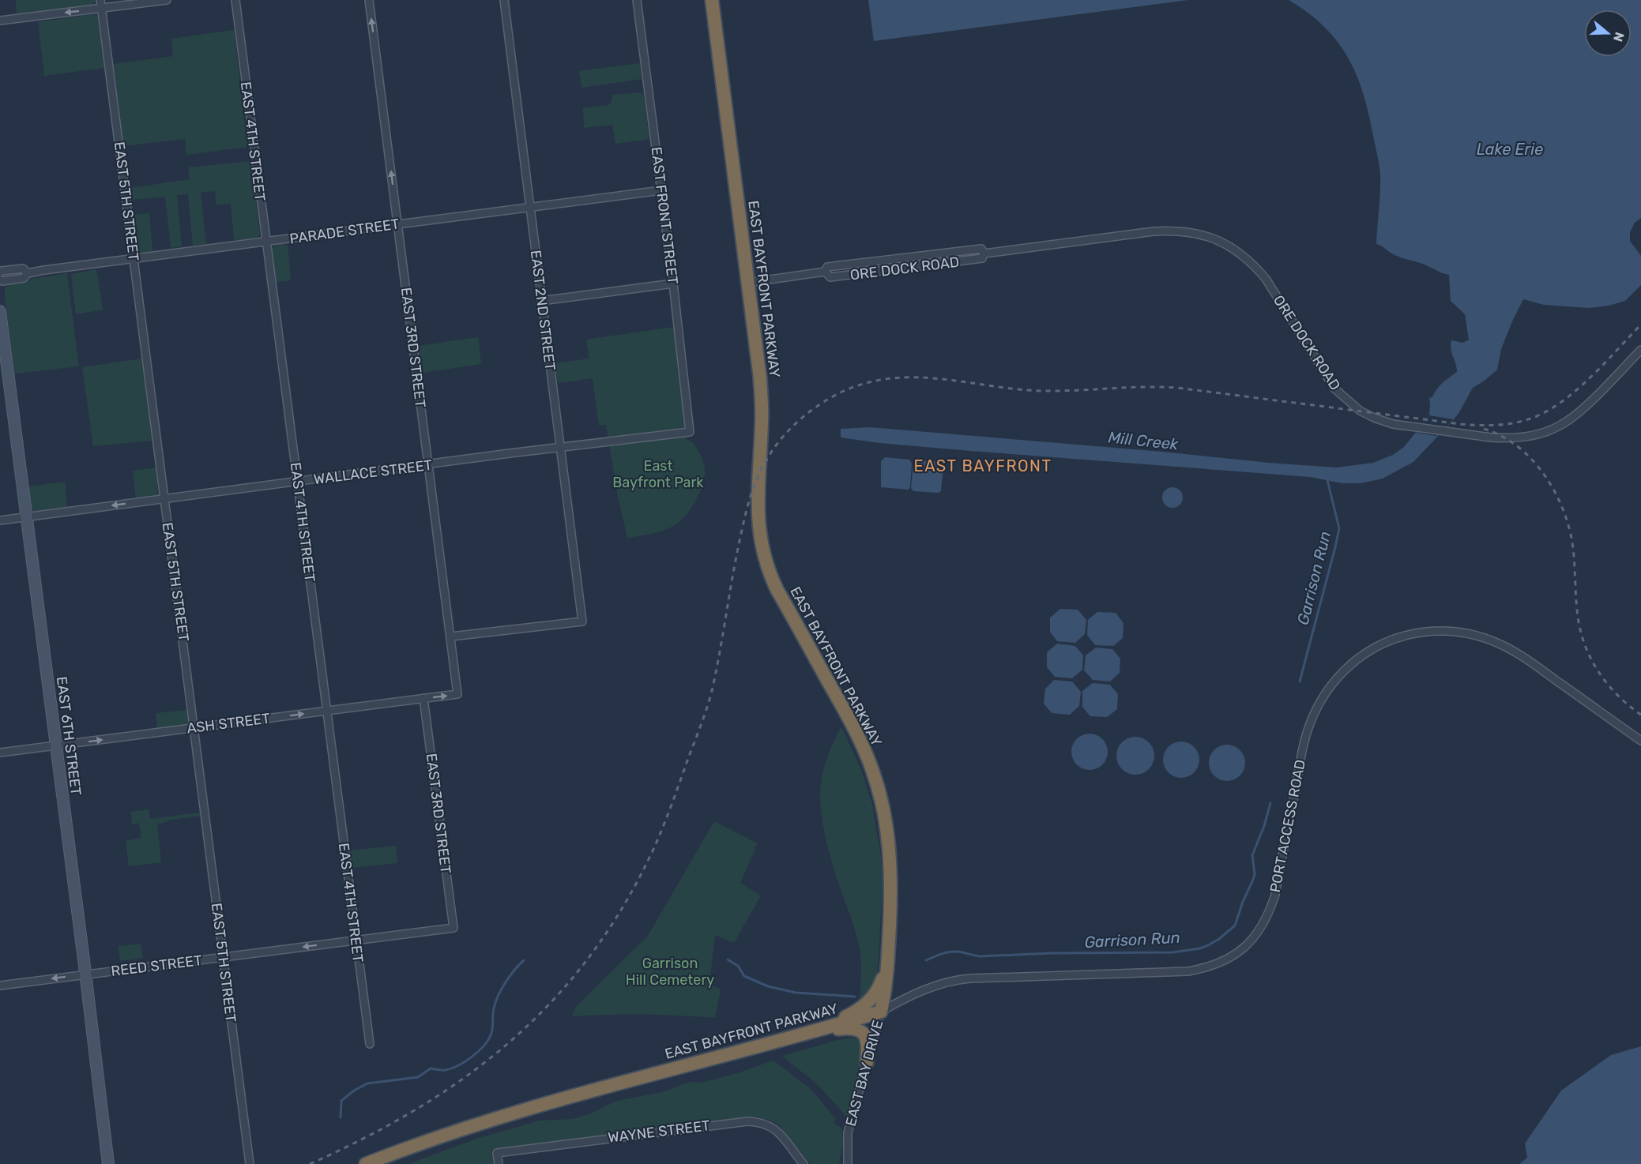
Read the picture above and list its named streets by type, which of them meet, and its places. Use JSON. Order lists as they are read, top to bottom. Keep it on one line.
{"streets":{"highway":["EAST BAYFRONT PARKWAY"],"main road":["EAST 6TH STREET"],"street":["EAST 4TH STREET","EAST 5TH STREET","EAST FRONT STREET","PARADE STREET","ORE DOCK ROAD","EAST 2ND STREET","EAST 3RD STREET","WALLACE STREET","ASH STREET","PORT ACCESS ROAD","REED STREET","EAST BAY DRIVE","WAYNE STREET"]},"crossings":[["EAST 4TH STREET","PARADE STREET"],["EAST 4TH STREET","WALLACE STREET"],["EAST 4TH STREET","ASH STREET"],["EAST 4TH STREET","REED STREET"],["EAST 5TH STREET","PARADE STREET"],["EAST 5TH STREET","WALLACE STREET"],["EAST 5TH STREET","ASH STREET"],["EAST 5TH STREET","REED STREET"],["EAST FRONT STREET","PARADE STREET"],["EAST FRONT STREET","WALLACE STREET"],["PARADE STREET","EAST 2ND STREET"],["PARADE STREET","EAST 3RD STREET"],["ORE DOCK ROAD","EAST BAYFRONT PARKWAY"],["EAST BAYFRONT PARKWAY","PORT ACCESS ROAD"],["EAST BAYFRONT PARKWAY","EAST BAY DRIVE"],["EAST 2ND STREET","EAST 3RD STREET"],["EAST 2ND STREET","WALLACE STREET"],["EAST 3RD STREET","WALLACE STREET"],["EAST 3RD STREET","ASH STREET"],["EAST 3RD STREET","REED STREET"],["WALLACE STREET","EAST 6TH STREET"],["ASH STREET","EAST 6TH STREET"],["EAST 6TH STREET","REED STREET"],["PORT ACCESS ROAD","EAST BAY DRIVE"]],"one_way":["ASH STREET","REED STREET"],"districts":["EAST BAYFRONT"],"water":["Lake Erie","Mill Creek","Garrison Run"],"parks":["East Bayfront Park","Garrison Hill Cemetery"],"north":"right"}
